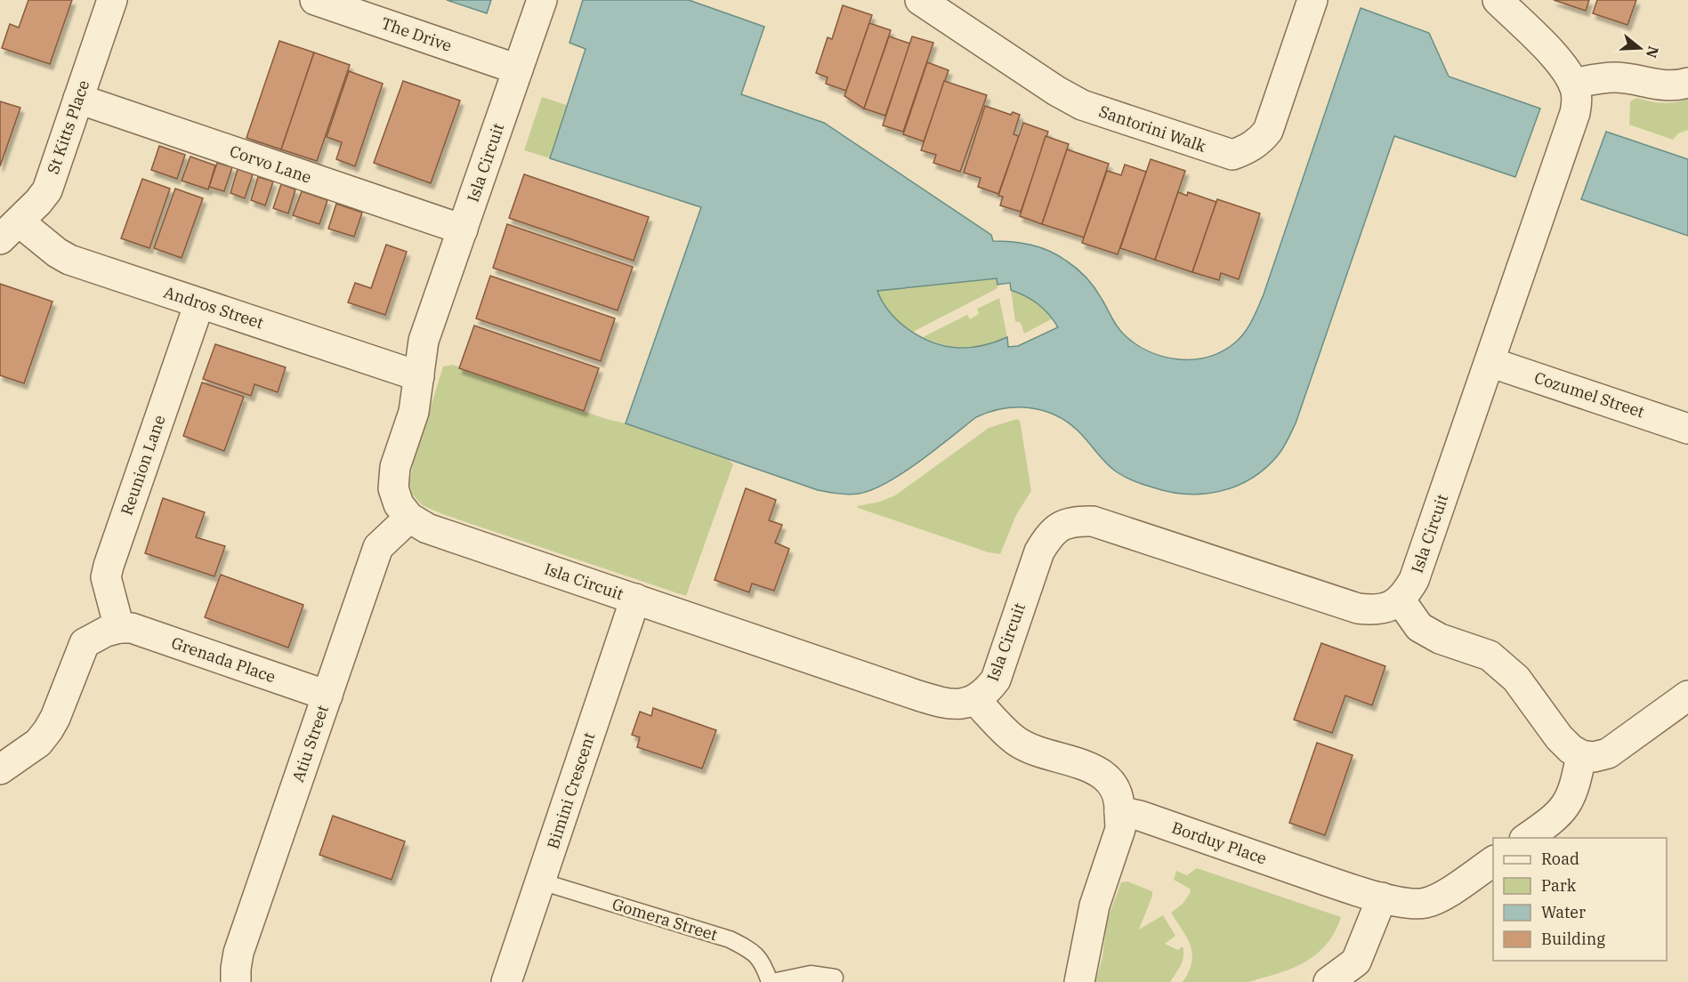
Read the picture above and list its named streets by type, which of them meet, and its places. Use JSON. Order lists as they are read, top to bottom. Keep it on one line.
{"streets":{"street":["The Drive","St Kitts Place","Santorini Walk","Isla Circuit","Corvo Lane","Andros Street","Cozumel Street","Reunion Lane","Grenada Place","Atiu Street","Bimini Crescent","Borduy Place"],"lane":["Gomera Street"]},"crossings":[["The Drive","Isla Circuit"],["St Kitts Place","Corvo Lane"],["St Kitts Place","Andros Street"],["Isla Circuit","Corvo Lane"],["Isla Circuit","Andros Street"],["Isla Circuit","Cozumel Street"],["Isla Circuit","Atiu Street"],["Isla Circuit","Bimini Crescent"],["Andros Street","Reunion Lane"],["Reunion Lane","Grenada Place"],["Grenada Place","Atiu Street"],["Bimini Crescent","Gomera Street"]],"legend":["Road","Park","Water","Building"],"north":"right"}
